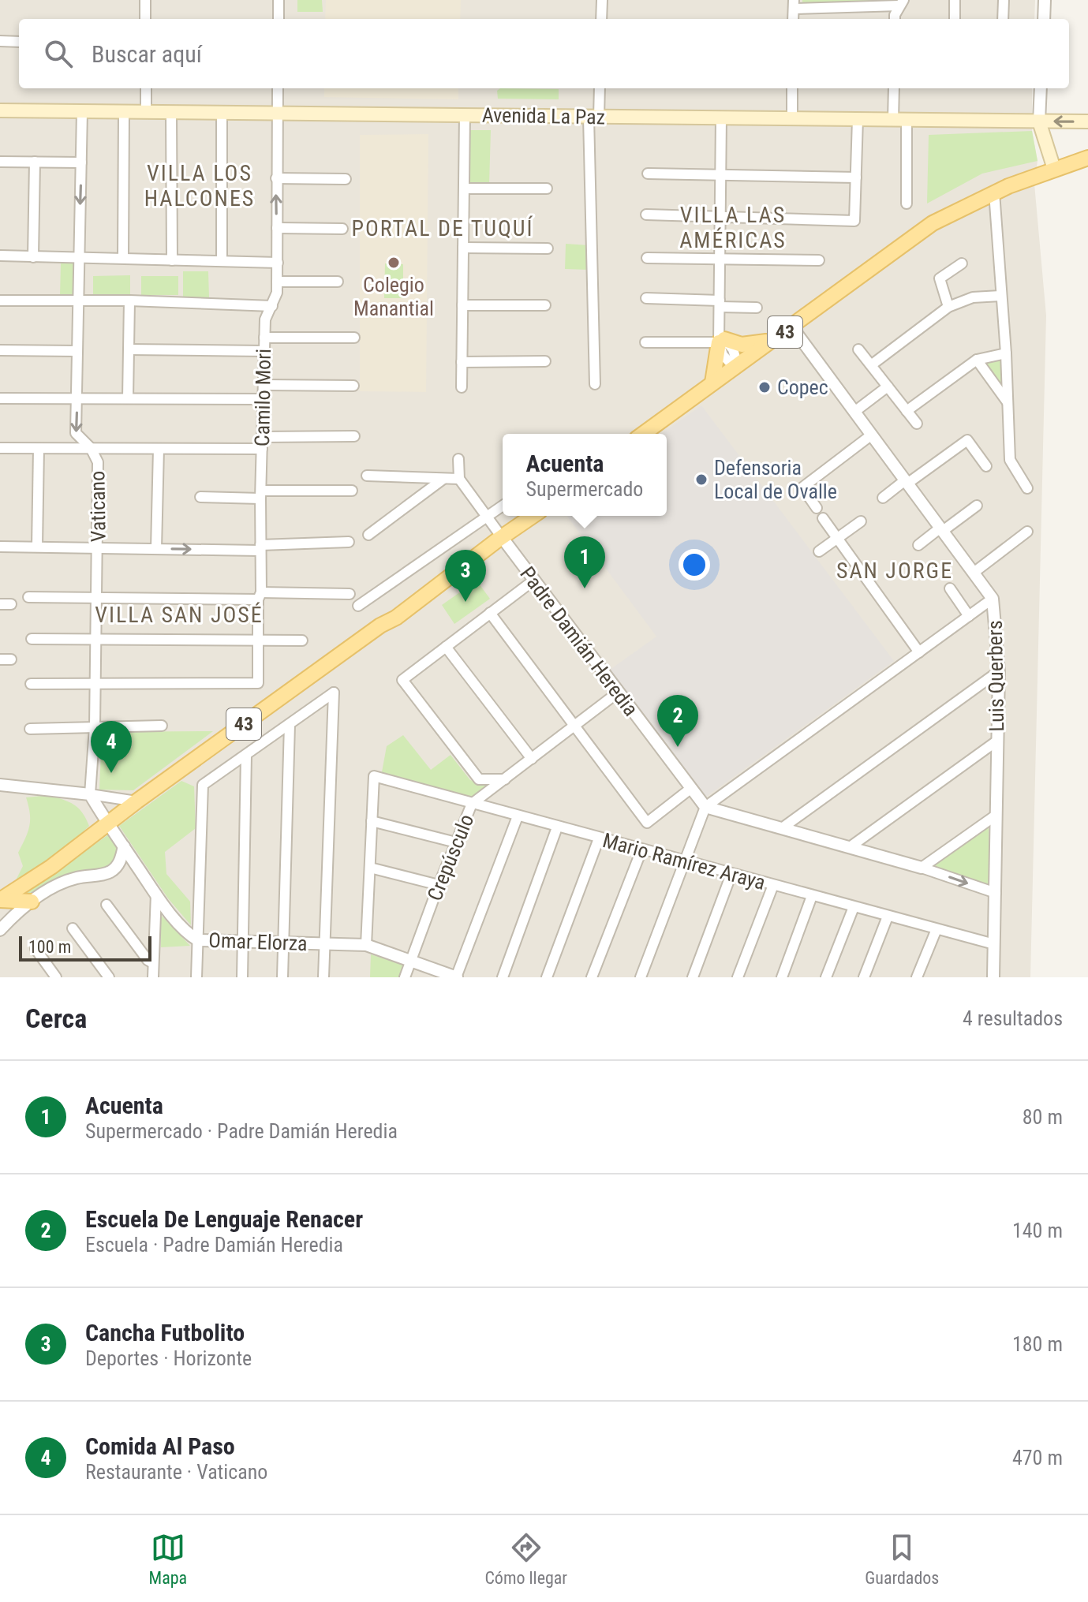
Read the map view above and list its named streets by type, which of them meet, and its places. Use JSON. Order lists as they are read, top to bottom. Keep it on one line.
{"streets":{"main road":["Avenida La Paz","43"],"street":["Camilo Mori","Vaticano","Padre Damián Heredia","Luis Querbers","Crepúsculo","Mario Ramírez Araya","Omar Elorza"]},"crossings":[["Avenida La Paz","Camilo Mori"],["Avenida La Paz","Vaticano"],["43","Padre Damián Heredia"],["43","Luis Querbers"],["43","Omar Elorza"],["Camilo Mori","Vaticano"],["Vaticano","Omar Elorza"],["Padre Damián Heredia","Crepúsculo"],["Luis Querbers","Mario Ramírez Araya"],["Crepúsculo","Mario Ramírez Araya"],["Crepúsculo","Omar Elorza"]],"districts":["VILLA LOS HALCONES","VILLA LAS AMÉRICAS","PORTAL DE TUQUÍ","SAN JORGE","VILLA SAN JOSÉ"],"places":["Colegio Manantial","Copec","Defensoria Local de Ovalle"],"scale_bar":"100 m","page":{"search":"Buscar aquí","popup":["Acuenta","Supermercado"],"pins":["1","3","2","4"],"scale":"100 m","heading":["Cerca","4 resultados"],"list":[{"mark":"1","name":"Acuenta","note":"Supermercado · Padre Damián Heredia","value":"80 m"},{"mark":"2","name":"Escuela De Lenguaje Renacer","note":"Escuela · Padre Damián Heredia","value":"140 m"},{"mark":"3","name":"Cancha Futbolito","note":"Deportes · Horizonte","value":"180 m"},{"mark":"4","name":"Comida Al Paso","note":"Restaurante · Vaticano","value":"470 m"}],"nav":["Mapa","Cómo llegar","Guardados"]}}
